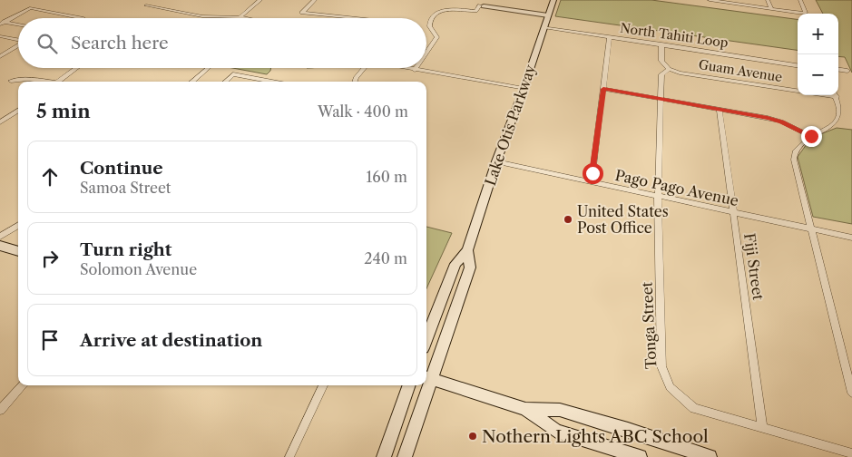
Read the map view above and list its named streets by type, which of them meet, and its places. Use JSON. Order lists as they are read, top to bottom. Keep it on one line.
{"streets":{"main road":["Lake Otis Parkway"],"street":["North Tahiti Loop","Guam Avenue","Pago Pago Avenue","Fiji Street","Tonga Street"]},"crossings":[["North Tahiti Loop","Lake Otis Parkway"],["Guam Avenue","Tonga Street"],["Lake Otis Parkway","Pago Pago Avenue"],["Pago Pago Avenue","Fiji Street"],["Pago Pago Avenue","Tonga Street"],["Fiji Street","Tonga Street"]],"places":["United States Post Office","Nothern Lights ABC School"],"page":{"map_buttons":["+","−"],"search":"Search here","heading":["5 min","Walk · 400 m"],"list":[["Continue","Samoa Street","160 m"],["Turn right","Solomon Avenue","240 m"],"Arrive at destination"]}}
